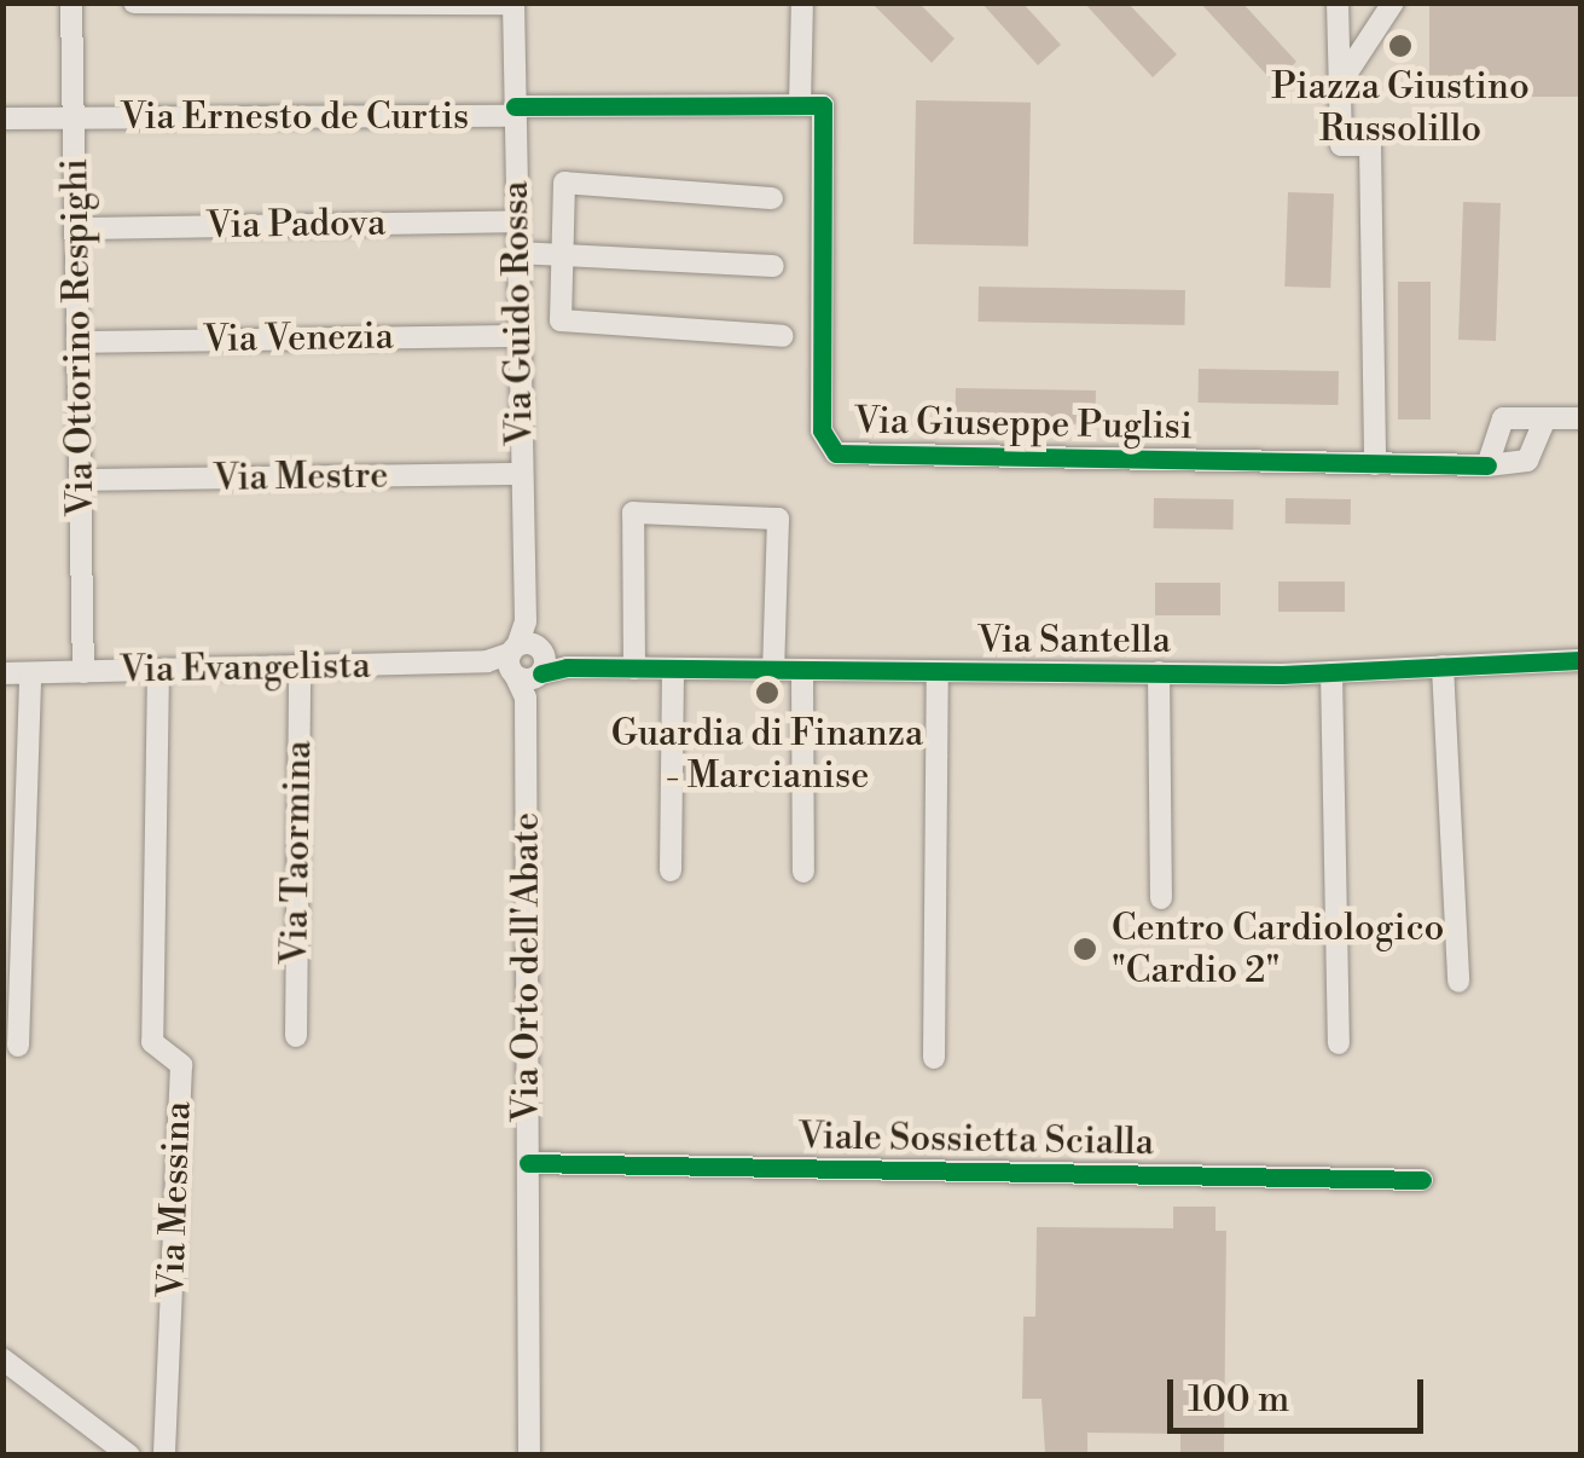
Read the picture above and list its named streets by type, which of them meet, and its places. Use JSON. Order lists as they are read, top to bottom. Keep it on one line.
{"streets":{"street":["Via Ernesto de Curtis","Via Padova","Via Guido Rossa","Via Ottorino Respighi","Via Venezia","Via Giuseppe Puglisi","Via Mestre","Via Santella","Via Evangelista","Via Taormina","Via Orto dell'Abate","Viale Sossietta Scialla","Via Messina"]},"crossings":[["Via Ernesto de Curtis","Via Guido Rossa"],["Via Ernesto de Curtis","Via Ottorino Respighi"],["Via Ernesto de Curtis","Via Giuseppe Puglisi"],["Via Padova","Via Guido Rossa"],["Via Padova","Via Ottorino Respighi"],["Via Guido Rossa","Via Venezia"],["Via Guido Rossa","Via Mestre"],["Via Guido Rossa","Via Santella"],["Via Guido Rossa","Via Evangelista"],["Via Guido Rossa","Via Orto dell'Abate"],["Via Ottorino Respighi","Via Venezia"],["Via Ottorino Respighi","Via Mestre"],["Via Ottorino Respighi","Via Evangelista"],["Via Santella","Via Evangelista"],["Via Santella","Via Orto dell'Abate"],["Via Evangelista","Via Taormina"],["Via Evangelista","Via Orto dell'Abate"],["Via Evangelista","Via Messina"],["Via Orto dell'Abate","Viale Sossietta Scialla"]],"places":["Piazza Giustino Russolillo","Guardia di Finanza - Marcianise","Centro Cardiologico \"Cardio 2\""],"scale_bar":"100 m"}
